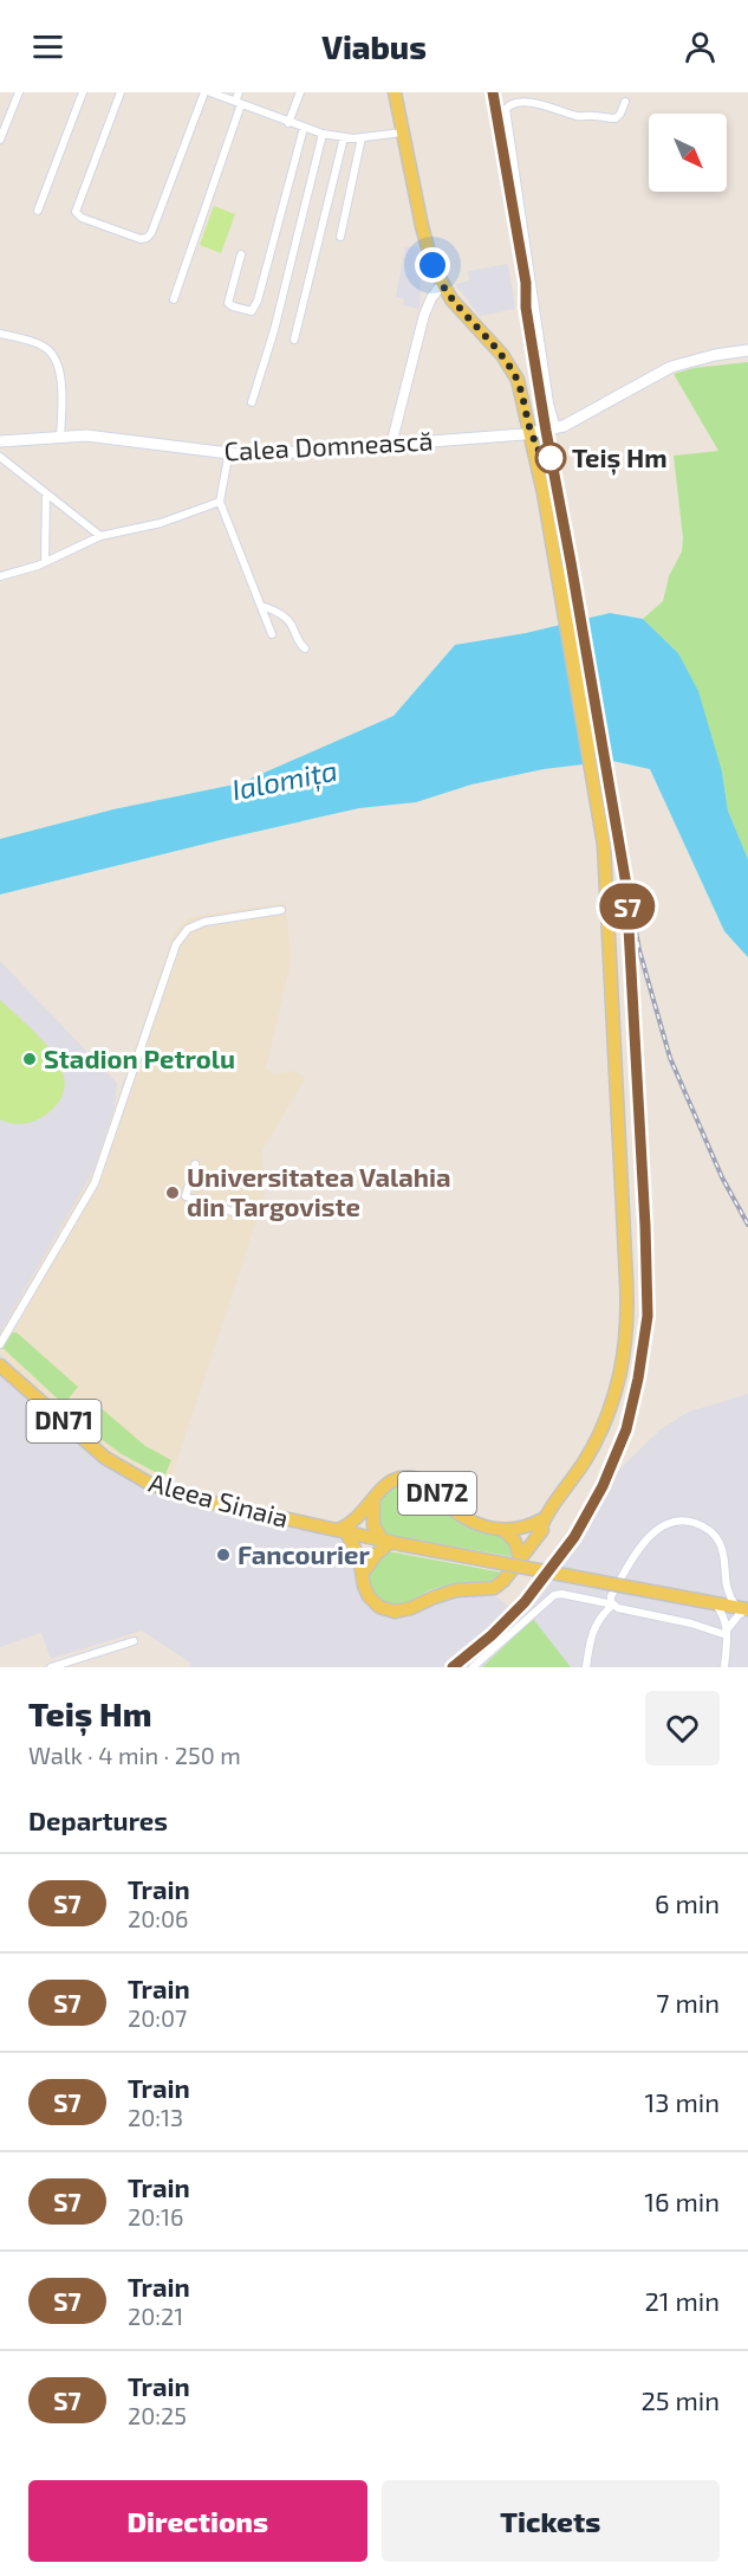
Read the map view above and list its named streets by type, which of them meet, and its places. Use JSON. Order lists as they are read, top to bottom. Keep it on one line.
{"streets":{"main road":["Calea Domnească","DN71","DN72","Aleea Sinaia"]},"crossings":[["DN72","Aleea Sinaia"]],"water":["Ialomița"],"places":["Teiș Hm","Stadion Petrolu","Universitatea Valahia din Targoviste","Fancourier"],"north":"bottom right","page":{"header":"Viabus","on_map":"S7","heading":[["Teiș Hm","Walk · 4 min · 250 m"],"Departures"],"list":[{"mark":"S7","name":"Train","note":"20:06","value":"6 min"},{"mark":"S7","name":"Train","note":"20:07","value":"7 min"},{"mark":"S7","name":"Train","note":"20:13","value":"13 min"},{"mark":"S7","name":"Train","note":"20:16","value":"16 min"},{"mark":"S7","name":"Train","note":"20:21","value":"21 min"},{"mark":"S7","name":"Train","note":"20:25","value":"25 min"}],"buttons":["Directions","Tickets"]}}
